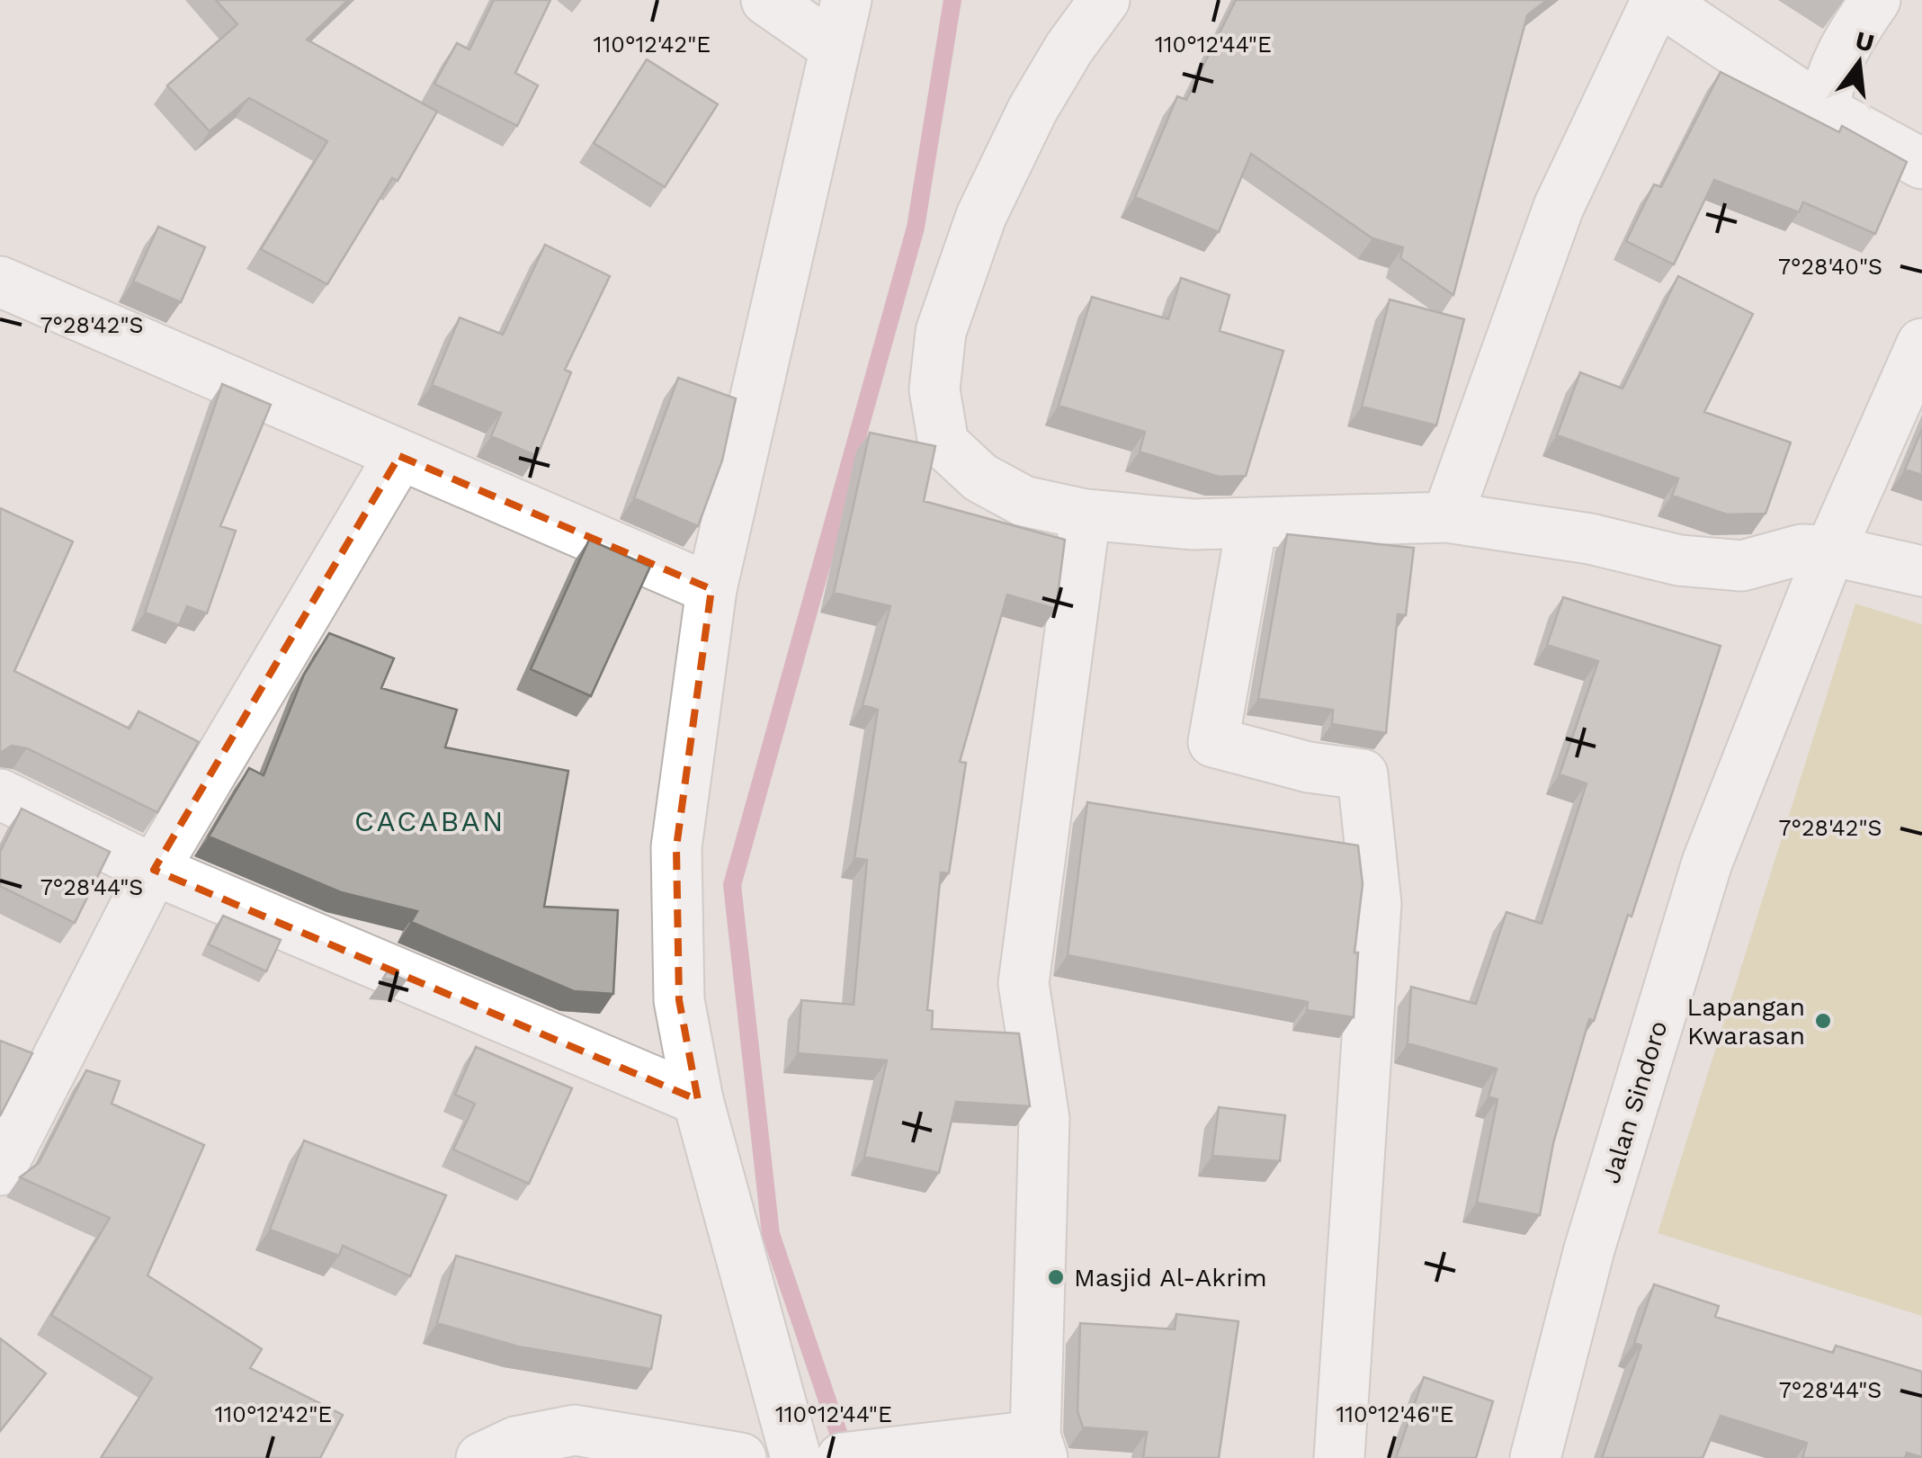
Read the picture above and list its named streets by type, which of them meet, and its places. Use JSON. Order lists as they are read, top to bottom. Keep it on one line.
{"streets":{"street":["Jalan Sindoro"]},"districts":["CACABAN"],"places":["Lapangan Kwarasan","Masjid Al-Akrim"],"north":"top","coordinates":["110°12'42\"E","110°12'44\"E","7°28'40\"S","7°28'42\"S","7°28'44\"S","110°12'46\"E"]}
